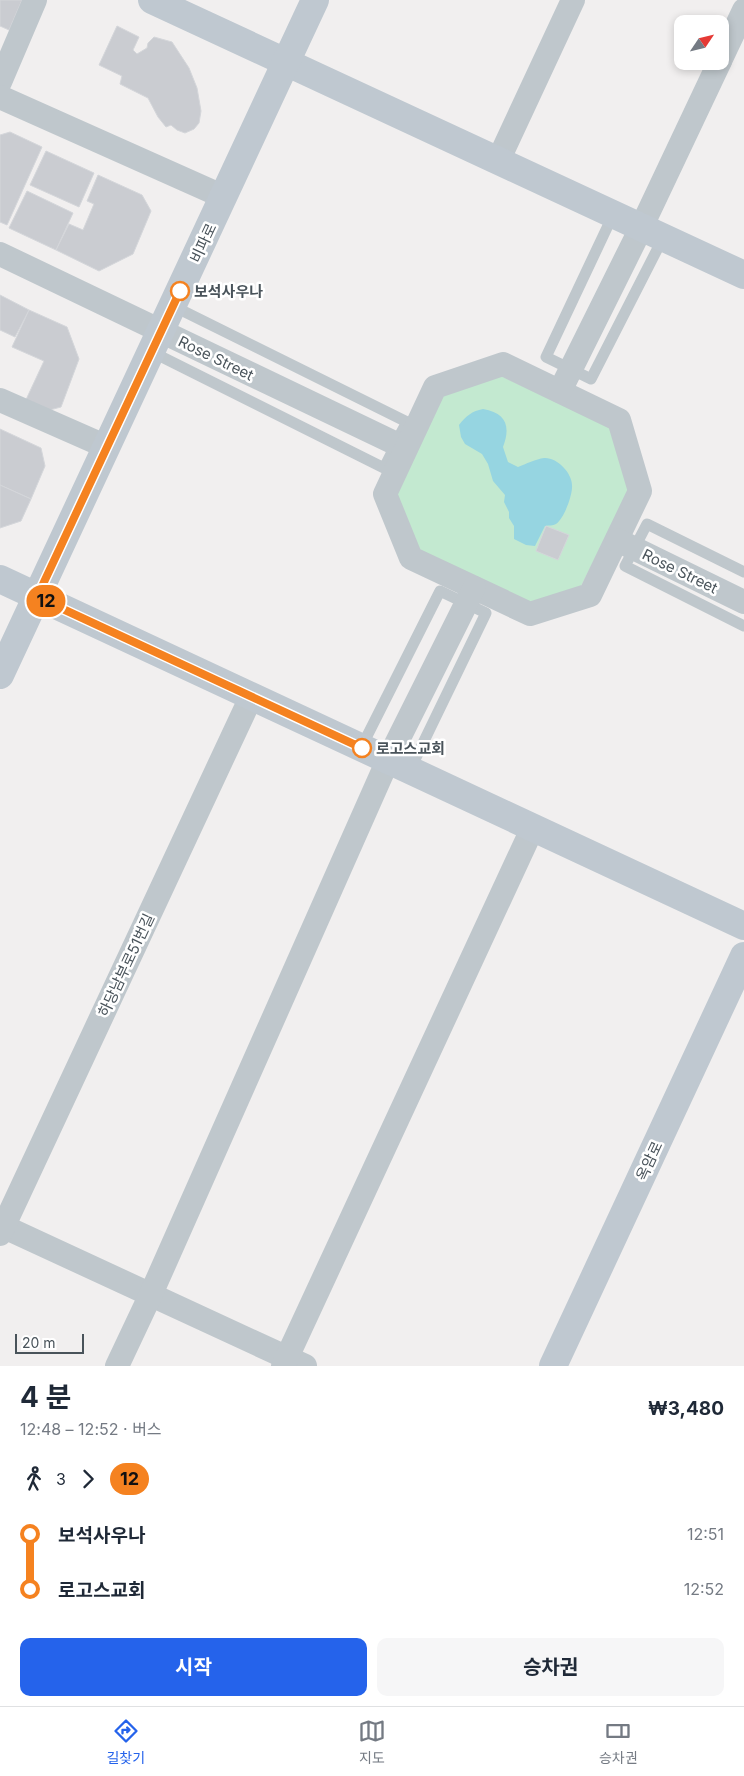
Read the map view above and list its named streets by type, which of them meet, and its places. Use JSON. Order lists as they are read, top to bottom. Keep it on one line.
{"streets":{"street":["비파로","Rose Street","하당남부로51번길","옥암로"]},"crossings":[["비파로","Rose Street"]],"places":["보석사우나","로고스교회"],"lines":["bus line 12"],"scale_bar":"20 m","north":"top right","page":{"on_map":"12","scale":"20 m","heading":["4 분","12:48 – 12:52 · 버스","₩3,480"],"legs":["3","12"],"list":[{"name":"보석사우나","value":"12:51"},{"name":"로고스교회","value":"12:52"}],"buttons":["시작","승차권"],"tabs":["길찾기","지도","승차권"]}}
